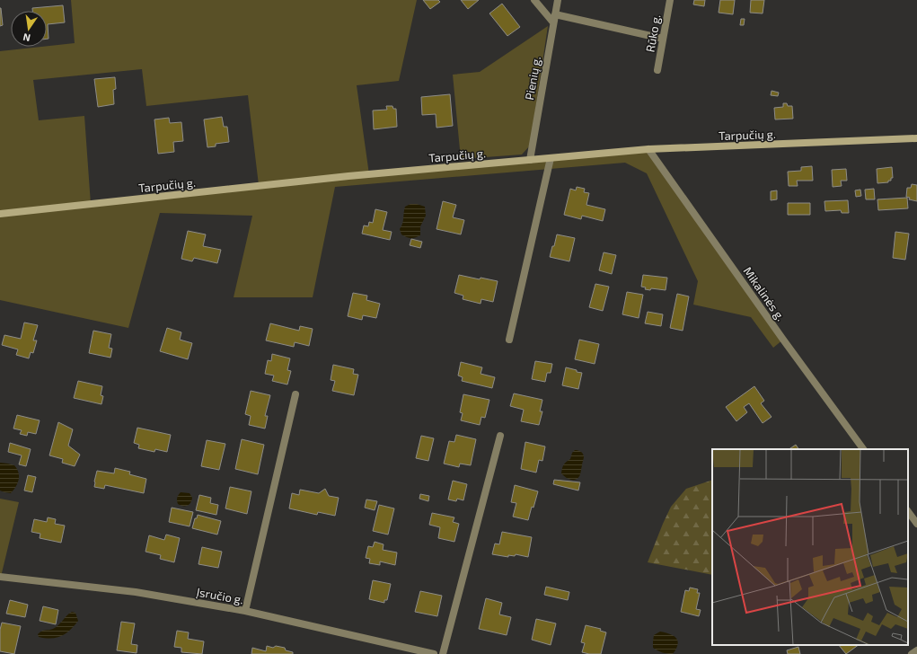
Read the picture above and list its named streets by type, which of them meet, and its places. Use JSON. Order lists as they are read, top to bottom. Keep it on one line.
{"streets":{"main road":["Tarpučių g."],"street":["Rūko g.","Pienių g.","Mikalinės g.","Įsručio g."]},"crossings":[["Pienių g.","Tarpučių g."],["Tarpučių g.","Mikalinės g."]],"north":"bottom"}
